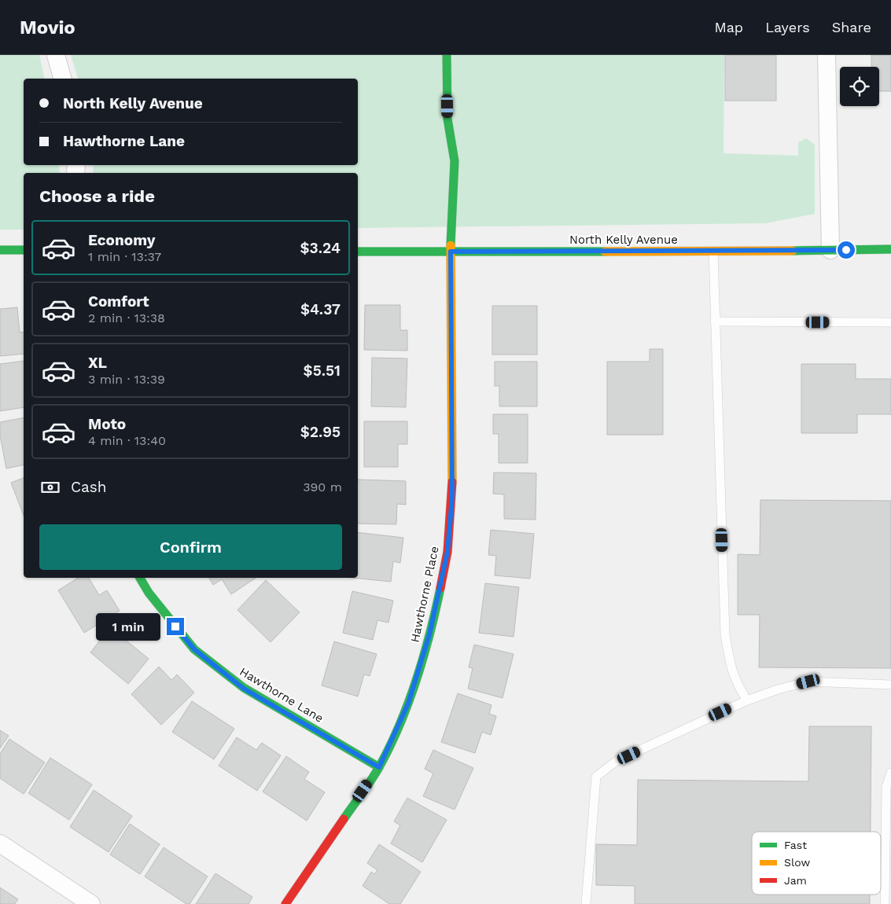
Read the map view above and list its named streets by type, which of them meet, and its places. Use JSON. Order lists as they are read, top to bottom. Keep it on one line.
{"streets":{"street":["North Kelly Avenue","Hawthorne Place","Hawthorne Lane"]},"crossings":[["North Kelly Avenue","Hawthorne Place"],["Hawthorne Place","Hawthorne Lane"]],"legend":["Fast","Slow","Jam"],"page":{"header":"Movio","nav":["Map","Layers","Share"],"banner":["North Kelly Avenue","Hawthorne Lane"],"heading":"Choose a ride","list":[{"name":"Economy","note":"1 min · 13:37","value":"$3.24"},{"name":"Comfort","note":"2 min · 13:38","value":"$4.37"},{"name":"XL","note":"3 min · 13:39","value":"$5.51"},{"name":"Moto","note":"4 min · 13:40","value":"$2.95"}],"pay":["Cash","390 m"],"buttons":"Confirm","bubble":"1 min"}}
